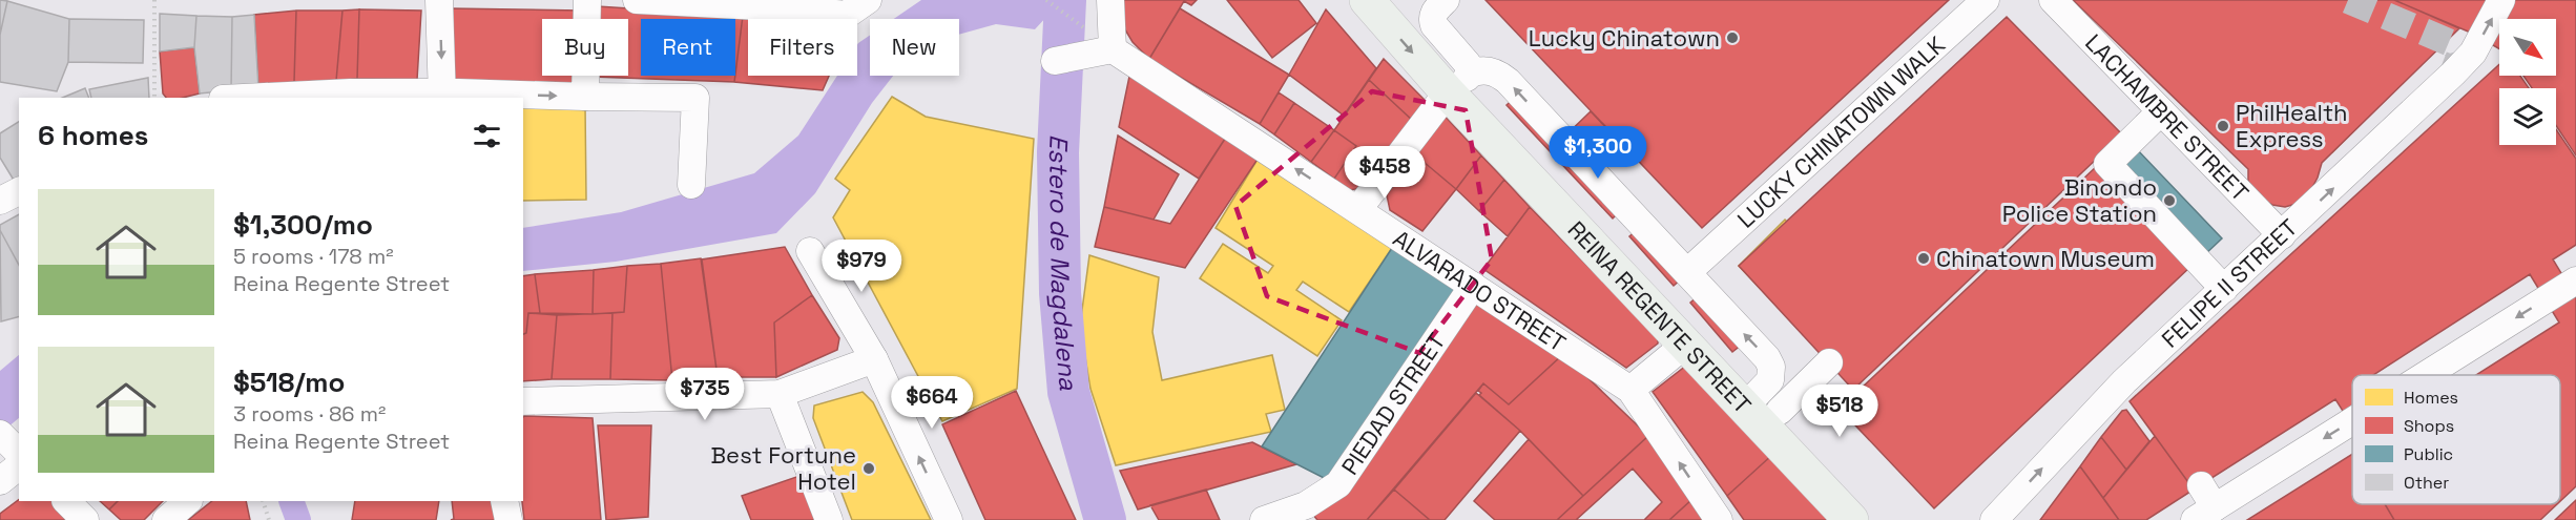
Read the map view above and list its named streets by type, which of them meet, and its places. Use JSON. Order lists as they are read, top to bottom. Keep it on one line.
{"streets":{"main road":["REINA REGENTE STREET"],"street":["LACHAMBRE STREET","LUCKY CHINATOWN WALK","FELIPE II STREET","ALVARADO STREET","PIEDAD STREET"]},"crossings":[["LACHAMBRE STREET","FELIPE II STREET"],["ALVARADO STREET","PIEDAD STREET"]],"one_way":["ALVARADO STREET"],"water":["Estero de Magdalena"],"places":["Lucky Chinatown","PhilHealth Express","Binondo Police Station","Chinatown Museum","Best Fortune Hotel"],"legend":["Homes","Shops","Public","Other"],"north":"bottom right","page":{"chip":["Buy","Rent","Filters","New"],"heading":"6 homes","price":["$1,300","$458","$979","$735","$664","$518"],"list":[{"name":"$1,300/mo","note":"5 rooms · 178 m² · Reina Regente Street"},{"name":"$518/mo","note":"3 rooms · 86 m² · Reina Regente Street"}]}}
